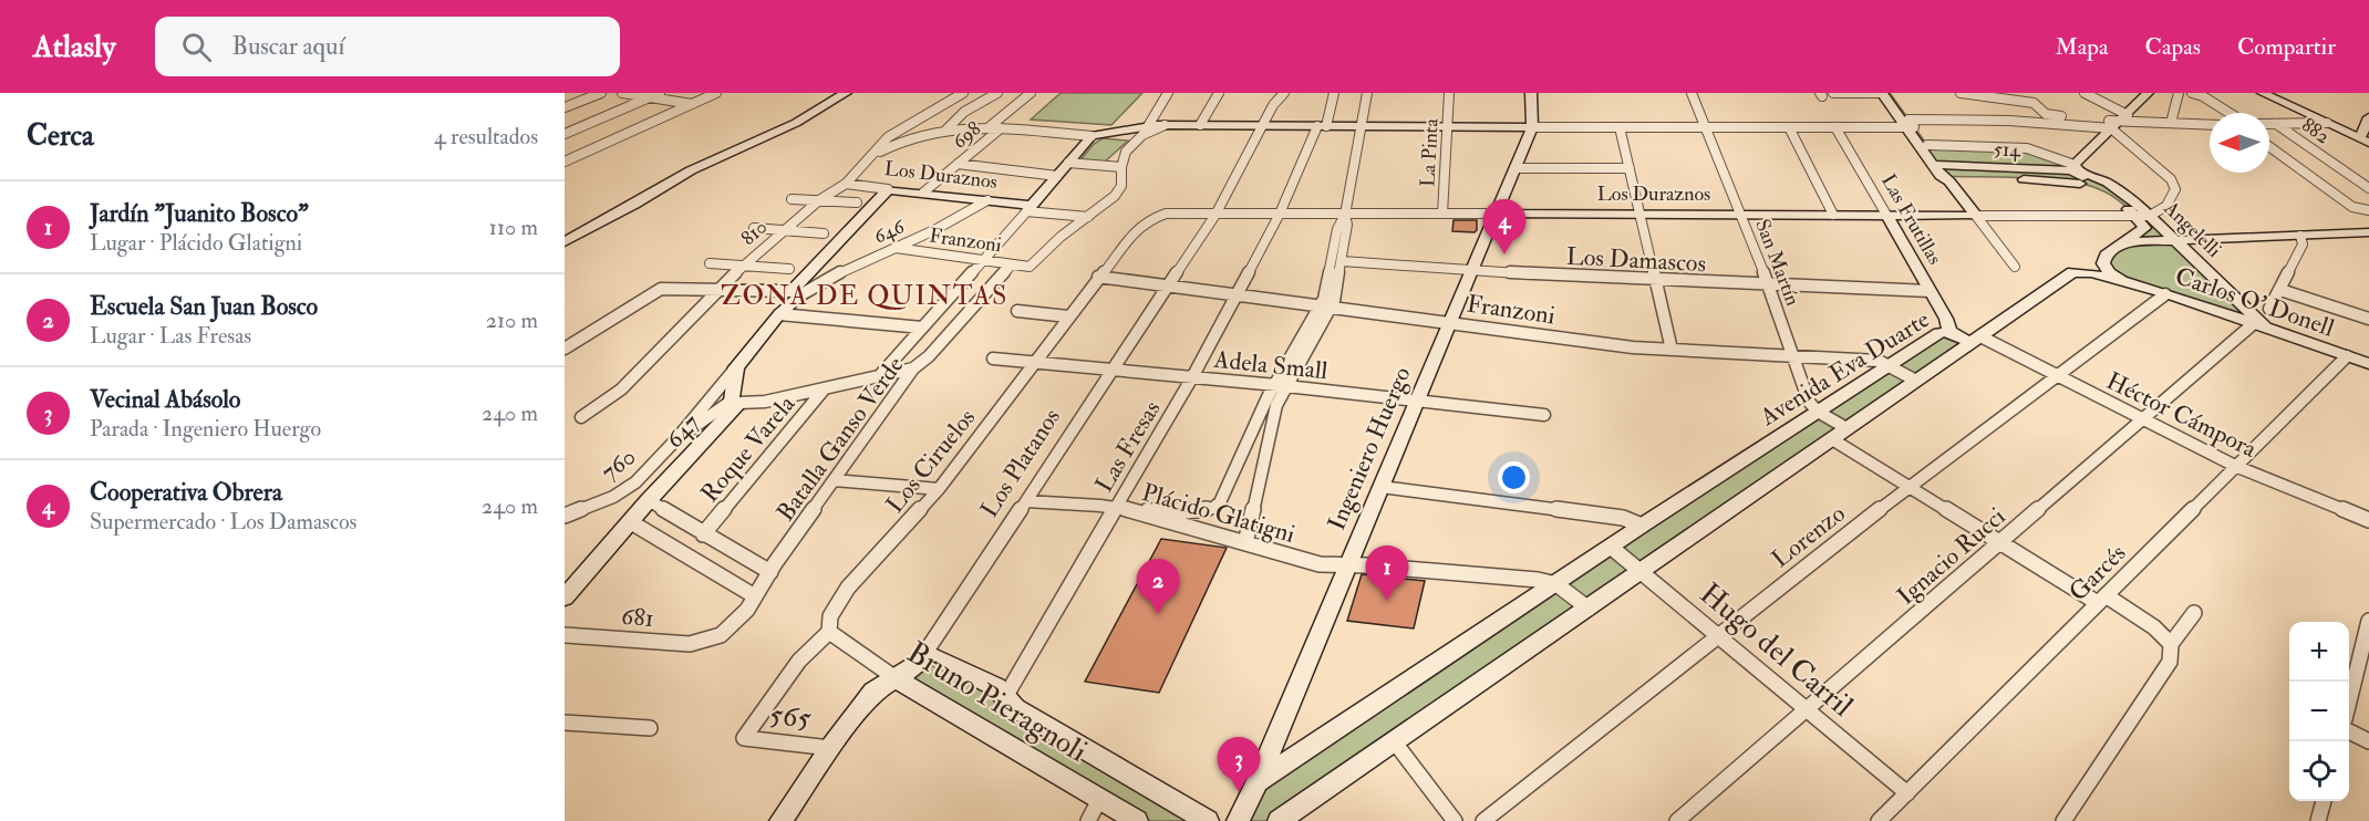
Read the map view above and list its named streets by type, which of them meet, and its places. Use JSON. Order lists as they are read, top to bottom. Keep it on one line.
{"streets":{"street":["882","698","514","La Pinta","Los Duraznos","Las Frutillas","Angelelli","646","810","Franzoni","Los Damascos","San Martín","Carlos O' Donell","Adela Small","Avenida Eva Duarte","Héctor Cámpora","647","Batalla Ganso Verde","Las Fresas","Roque Varela","Ingeniero Huergo","Los Ciruelos","Los Platanos","760","Plácido Glatigni","Lorenzo","Ignacio Rucci","Garcés","681","Hugo del Carril","Bruno Pieragnoli","565"]},"crossings":[["698","Los Duraznos"],["514","Angelelli"],["La Pinta","Los Duraznos"],["Los Duraznos","Las Frutillas"],["Los Duraznos","Angelelli"],["Los Duraznos","646"],["Los Duraznos","810"],["Los Duraznos","Franzoni"],["Los Duraznos","San Martín"],["Los Duraznos","Las Fresas"],["Los Duraznos","Ingeniero Huergo"],["Los Duraznos","Los Ciruelos"],["Los Duraznos","Los Platanos"],["Las Frutillas","Los Damascos"],["Las Frutillas","Avenida Eva Duarte"],["Angelelli","Carlos O' Donell"],["Angelelli","Avenida Eva Duarte"],["646","Franzoni"],["Franzoni","San Martín"],["Franzoni","Avenida Eva Duarte"],["Franzoni","Batalla Ganso Verde"],["Franzoni","Las Fresas"],["Franzoni","Ingeniero Huergo"],["Franzoni","Los Ciruelos"],["Franzoni","Los Platanos"],["Los Damascos","San Martín"],["Los Damascos","Ingeniero Huergo"],["San Martín","Avenida Eva Duarte"],["Carlos O' Donell","Avenida Eva Duarte"],["Carlos O' Donell","Lorenzo"],["Carlos O' Donell","Ignacio Rucci"],["Carlos O' Donell","Garcés"],["Adela Small","Las Fresas"],["Adela Small","Ingeniero Huergo"],["Adela Small","Los Ciruelos"],["Adela Small","Los Platanos"],["Avenida Eva Duarte","Héctor Cámpora"],["Avenida Eva Duarte","Ingeniero Huergo"],["Avenida Eva Duarte","Plácido Glatigni"],["Avenida Eva Duarte","Hugo del Carril"],["Héctor Cámpora","Lorenzo"],["Héctor Cámpora","Ignacio Rucci"],["Héctor Cámpora","Garcés"],["Batalla Ganso Verde","681"],["Las Fresas","Plácido Glatigni"],["Las Fresas","Bruno Pieragnoli"],["Ingeniero Huergo","Plácido Glatigni"],["Los Ciruelos","Bruno Pieragnoli"],["Los Ciruelos","565"],["Los Platanos","Plácido Glatigni"],["Los Platanos","Bruno Pieragnoli"],["Los Platanos","565"],["Lorenzo","Hugo del Carril"],["Ignacio Rucci","Hugo del Carril"],["Garcés","Hugo del Carril"]],"districts":["ZONA DE QUINTAS"],"north":"left","page":{"header":"Atlasly","search":"Buscar aquí","nav":["Mapa","Capas","Compartir"],"heading":["Cerca","4 resultados"],"list":[{"mark":"1","name":"Jardín \"Juanito Bosco\"","note":"Lugar · Plácido Glatigni","value":"110 m"},{"mark":"2","name":"Escuela San Juan Bosco","note":"Lugar · Las Fresas","value":"210 m"},{"mark":"3","name":"Vecinal Abásolo","note":"Parada · Ingeniero Huergo","value":"240 m"},{"mark":"4","name":"Cooperativa Obrera","note":"Supermercado · Los Damascos","value":"240 m"}],"pins":["4","1","2","3"],"map_buttons":["+","−"]}}
